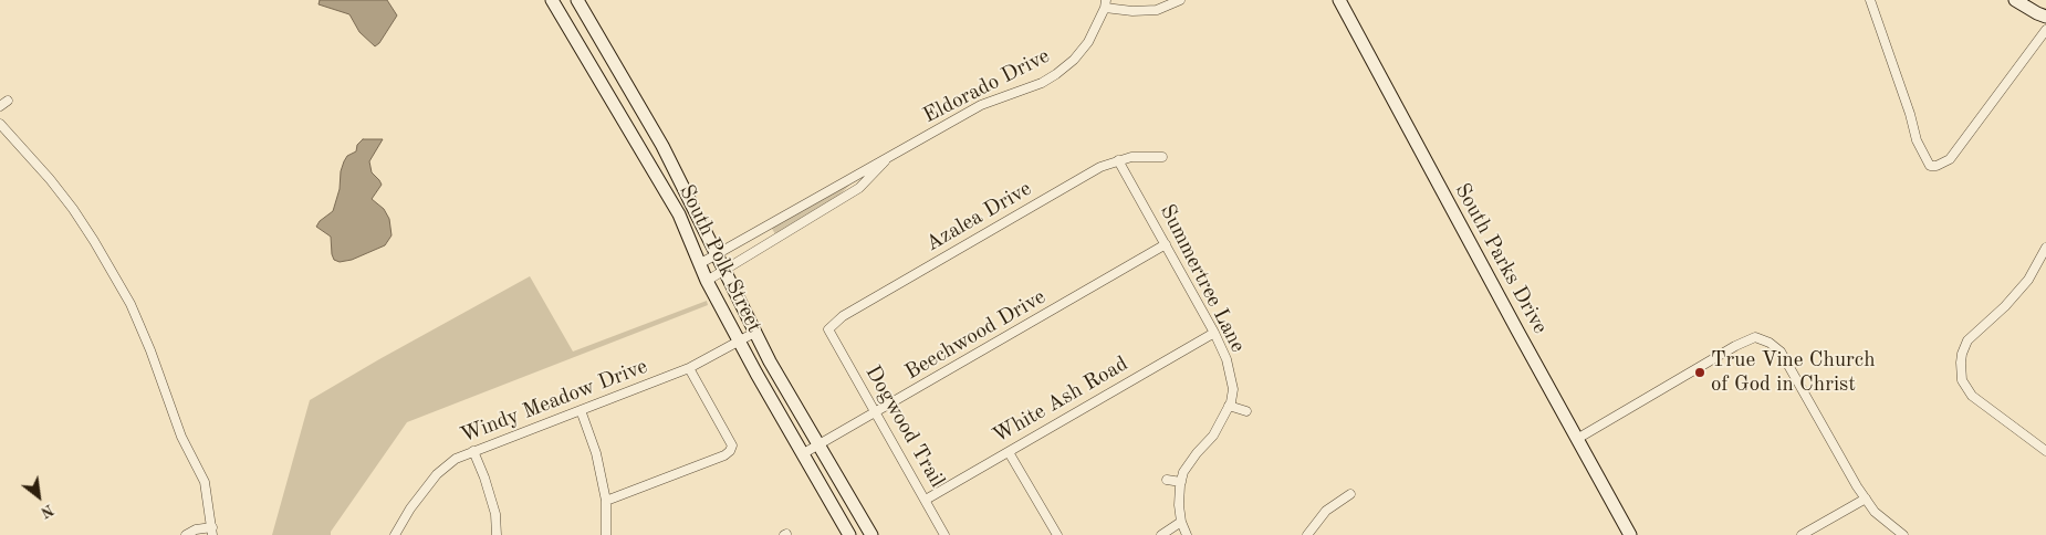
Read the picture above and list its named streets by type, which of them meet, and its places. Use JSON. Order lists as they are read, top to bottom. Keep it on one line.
{"streets":{"main road":["South Polk Street","South Parks Drive"],"street":["Eldorado Drive","Azalea Drive","Summertree Lane","Beechwood Drive","White Ash Road","Windy Meadow Drive","Dogwood Trail"]},"crossings":[["Eldorado Drive","South Polk Street"],["Azalea Drive","Summertree Lane"],["Azalea Drive","Dogwood Trail"],["South Polk Street","Beechwood Drive"],["South Polk Street","Windy Meadow Drive"],["Summertree Lane","Beechwood Drive"],["Summertree Lane","White Ash Road"],["Beechwood Drive","Dogwood Trail"],["White Ash Road","Dogwood Trail"]],"places":["True Vine Church of God in Christ"],"north":"bottom right"}
